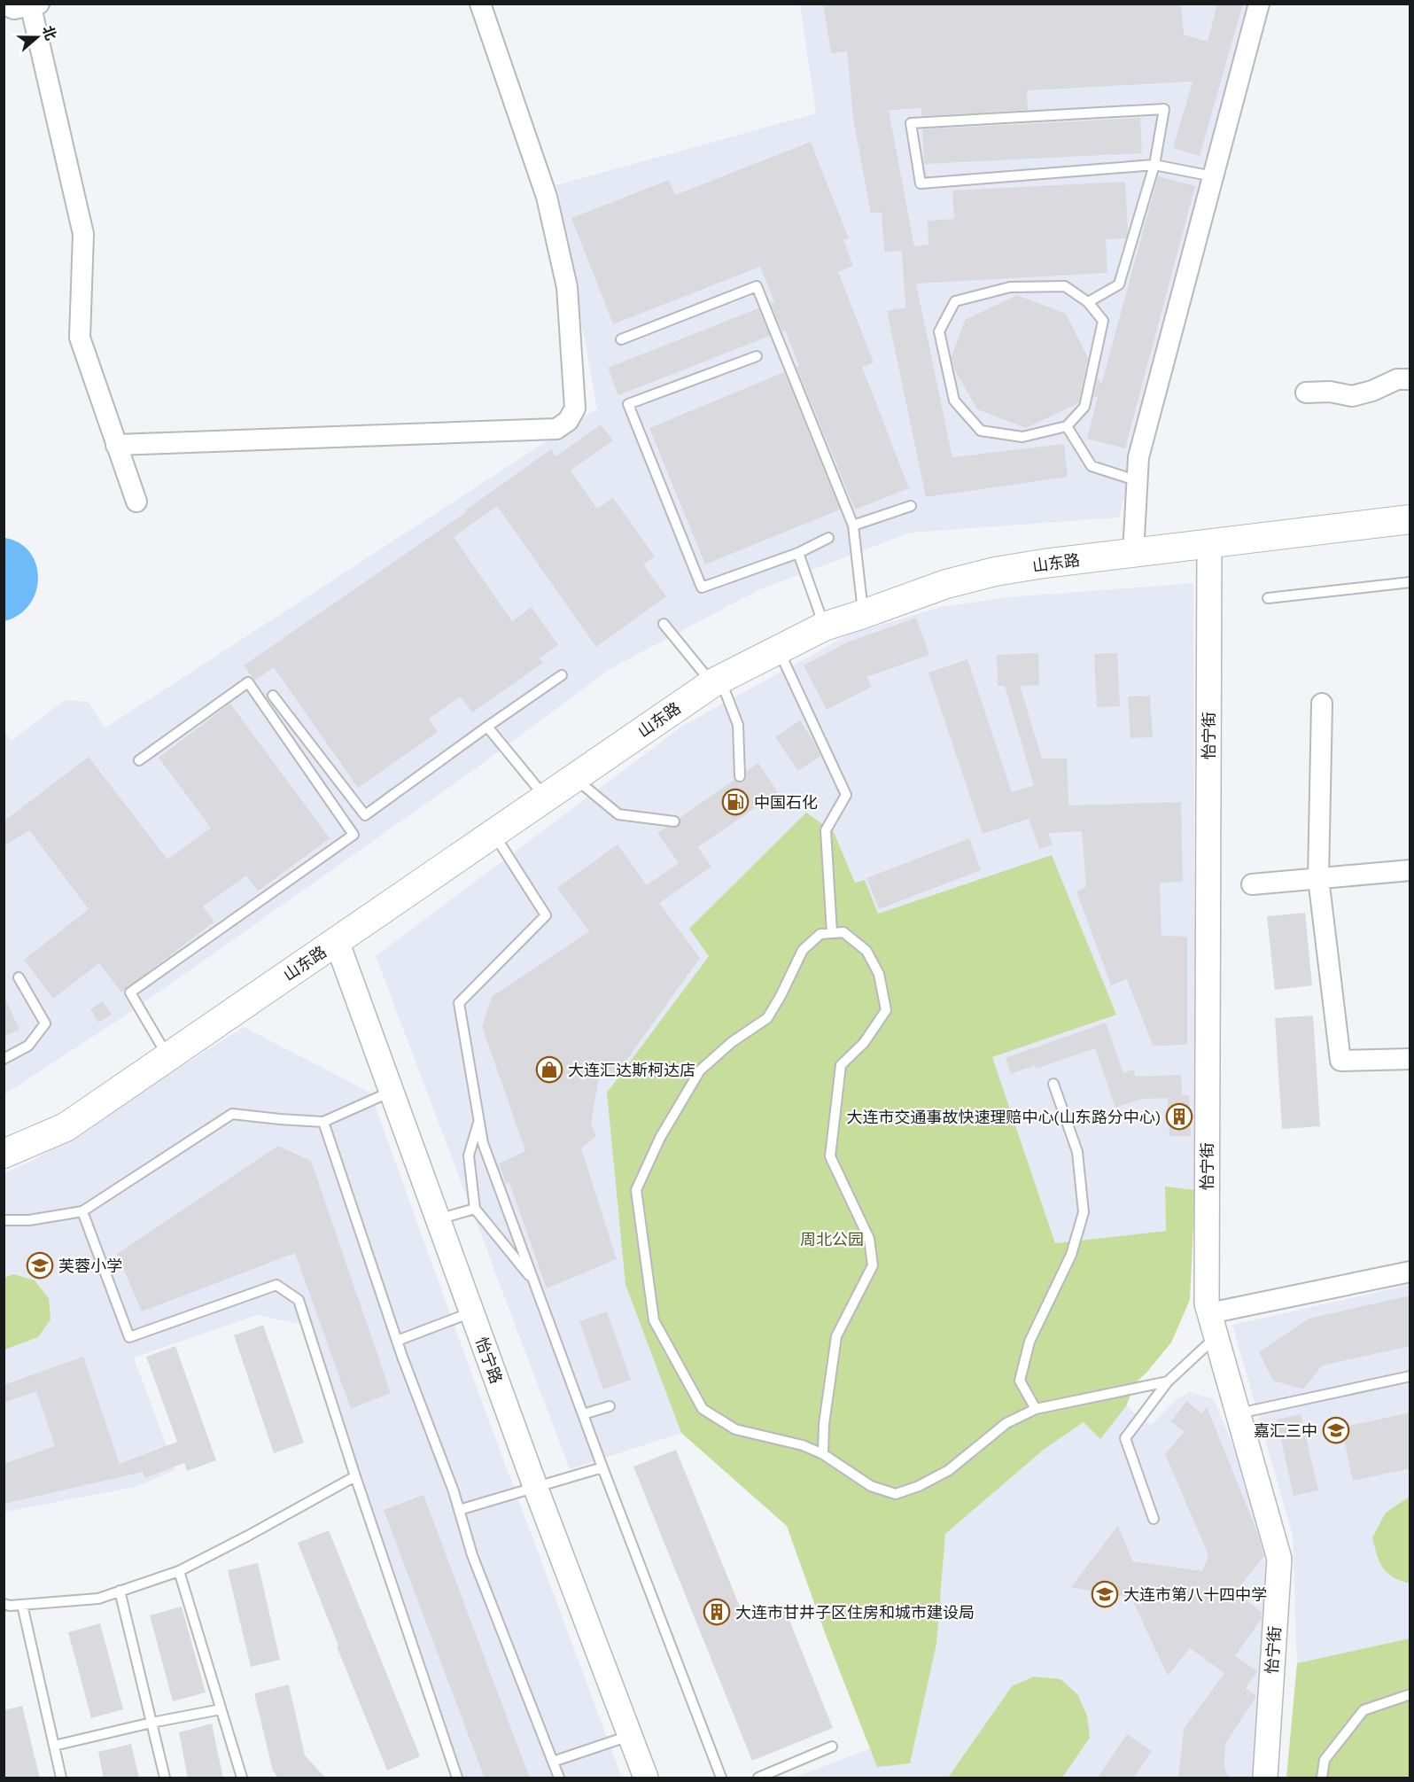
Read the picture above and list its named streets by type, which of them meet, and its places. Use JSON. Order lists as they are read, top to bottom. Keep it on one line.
{"streets":{"main road":["山东路"],"street":["怡宁街","怡宁路"]},"crossings":[["山东路","怡宁街"],["山东路","怡宁路"]],"parks":["周北公园"],"places":{"fuel station":["中国石化"],"shop":["大连汇达斯柯达店"],"building":["大连市交通事故快速理赔中心(山东路分中心)","大连市甘井子区住房和城市建设局"],"school or university":["芙蓉小学","嘉汇三中","大连市第八十四中学"]},"north":"right"}
